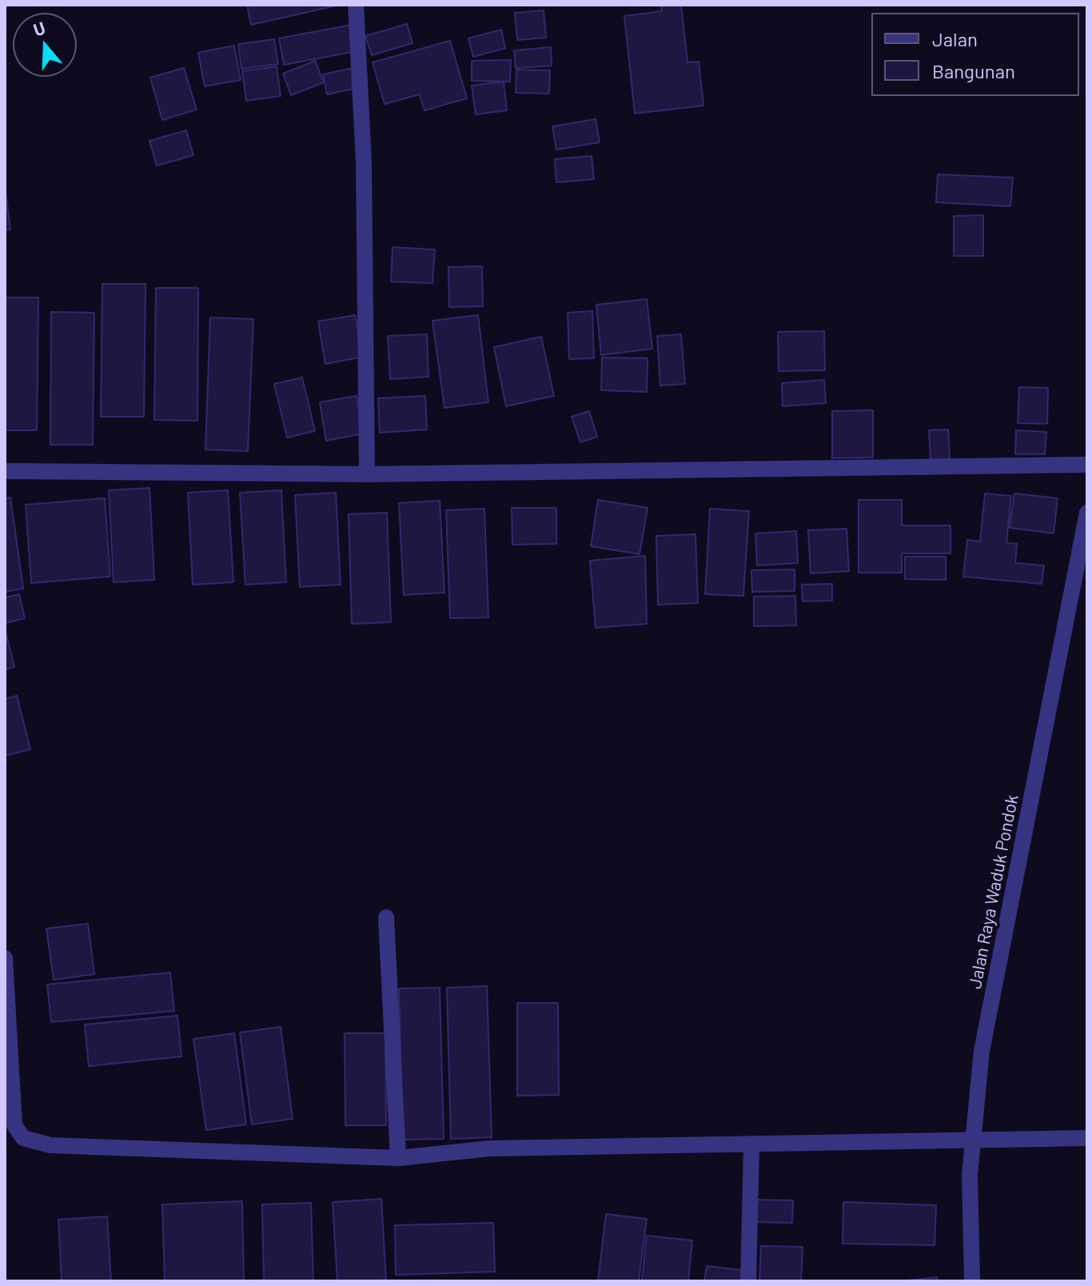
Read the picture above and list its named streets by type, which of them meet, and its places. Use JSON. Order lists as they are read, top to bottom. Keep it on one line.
{"streets":{"street":["Jalan Raya Waduk Pondok"]},"legend":["Jalan","Bangunan"],"north":"top"}
